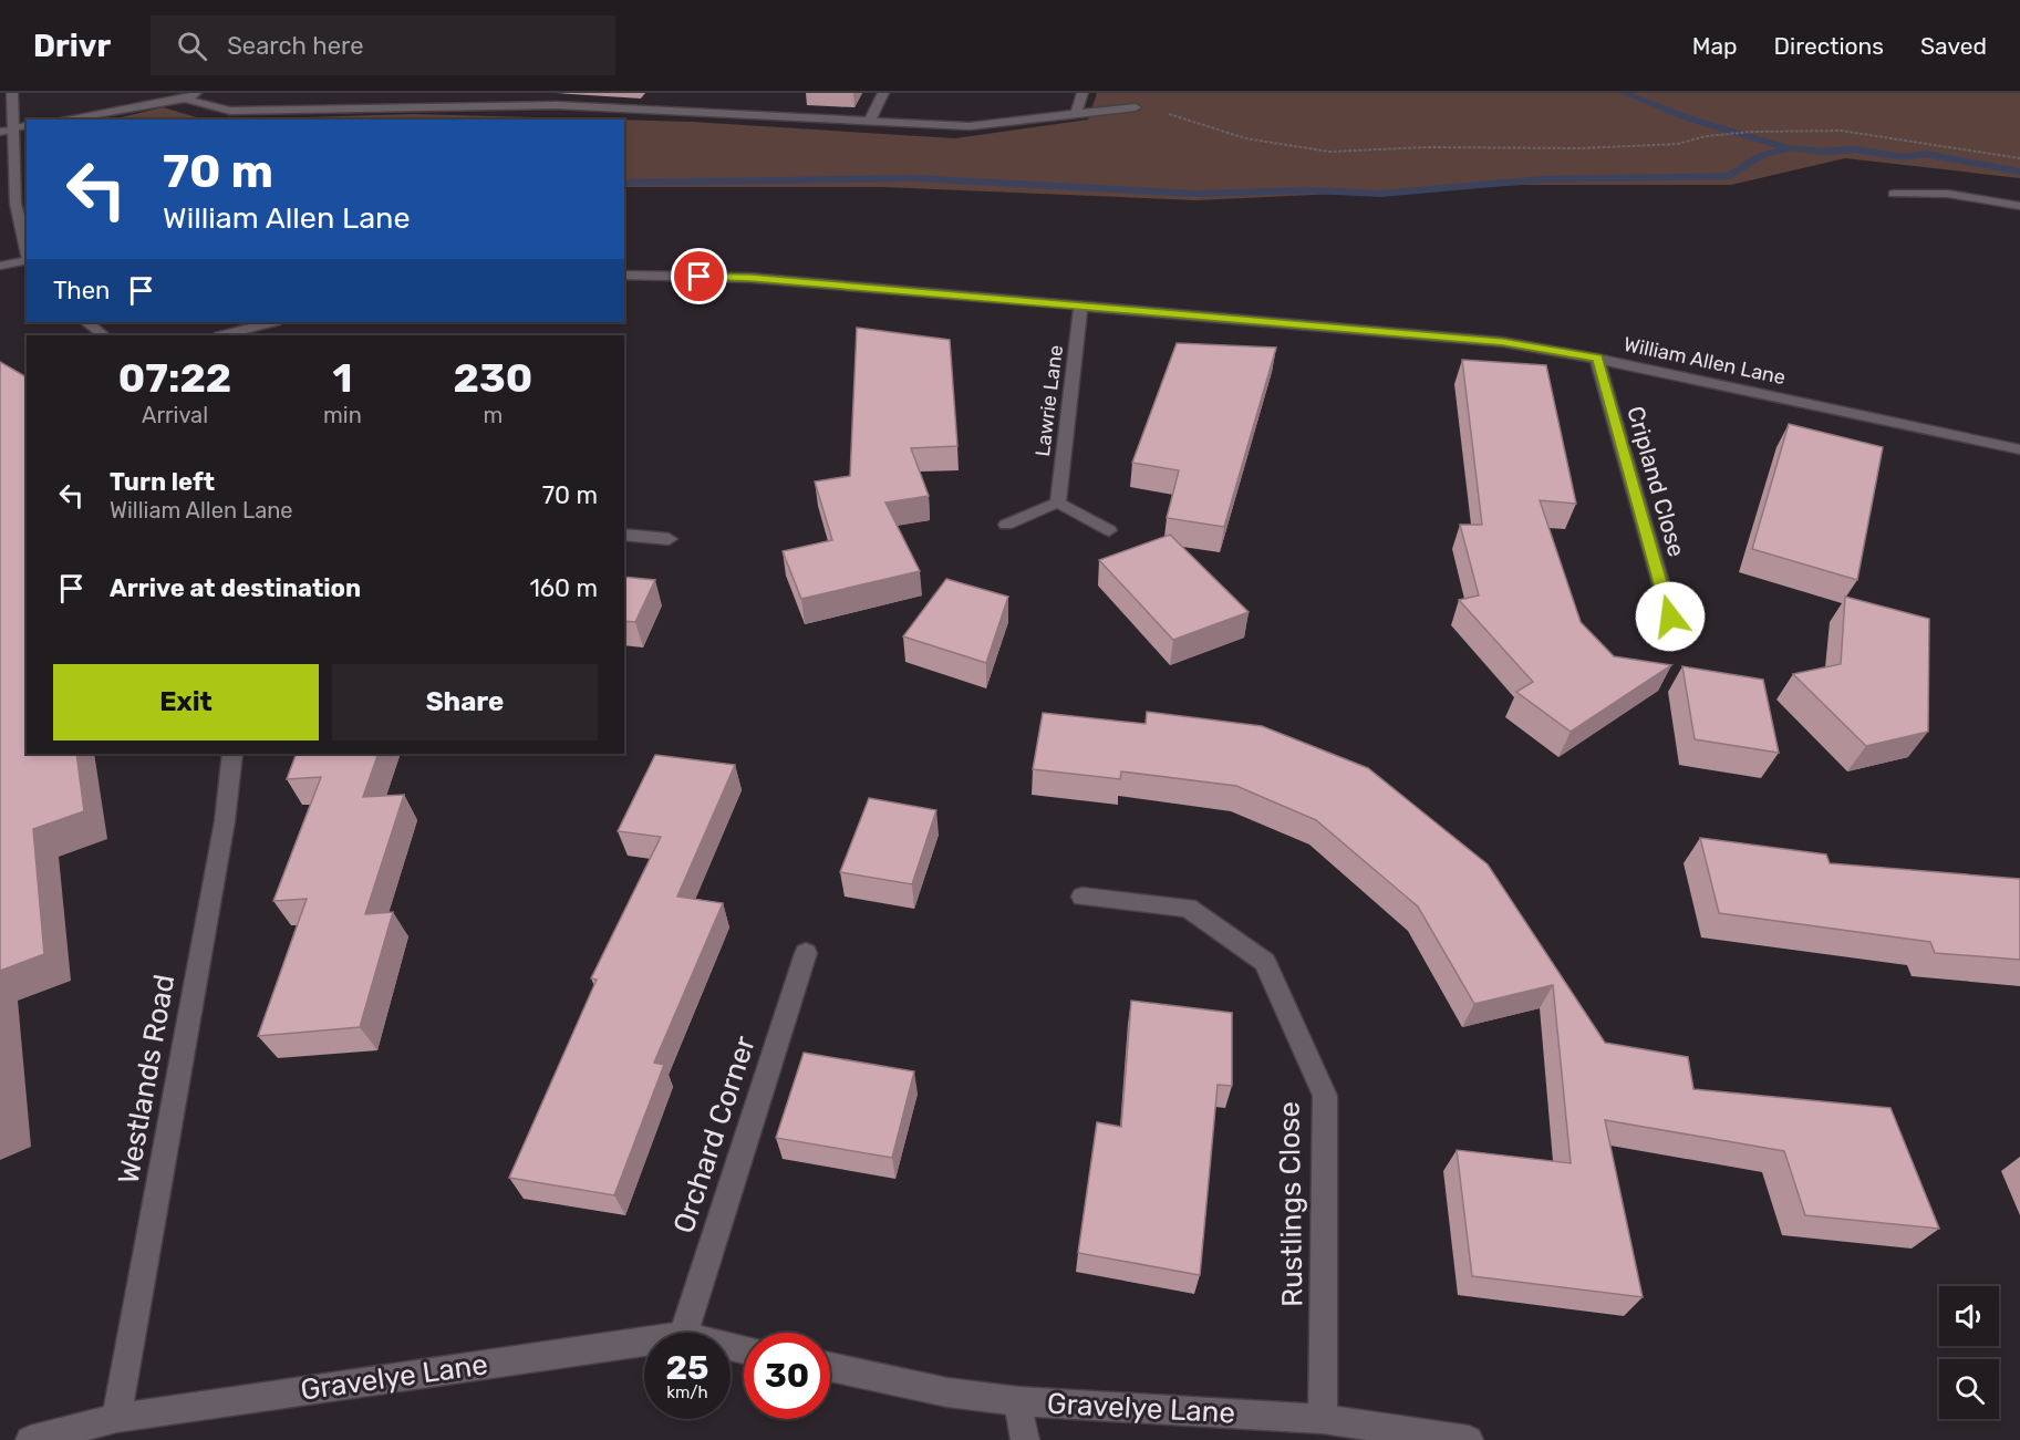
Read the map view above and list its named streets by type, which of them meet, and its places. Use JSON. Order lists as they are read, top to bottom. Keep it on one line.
{"streets":{"street":["William Allen Lane","Lawrie Lane","Cripland Close","Westlands Road","Orchard Corner","Rustlings Close","Gravelye Lane"]},"crossings":[["William Allen Lane","Lawrie Lane"],["William Allen Lane","Cripland Close"],["Westlands Road","Gravelye Lane"],["Rustlings Close","Gravelye Lane"]],"page":{"header":"Drivr","search":"Search here","nav":["Map","Directions","Saved"],"turn":["70 m","William Allen Lane"],"then":"Then","eta":["07:22","Arrival","1","min","230","m"],"list":[{"name":"Turn left","note":"William Allen Lane","value":"70 m"},{"name":"Arrive at destination","value":"160 m"}],"buttons":["Exit","Share"],"speed":"25 km/h","limit":"30"}}
